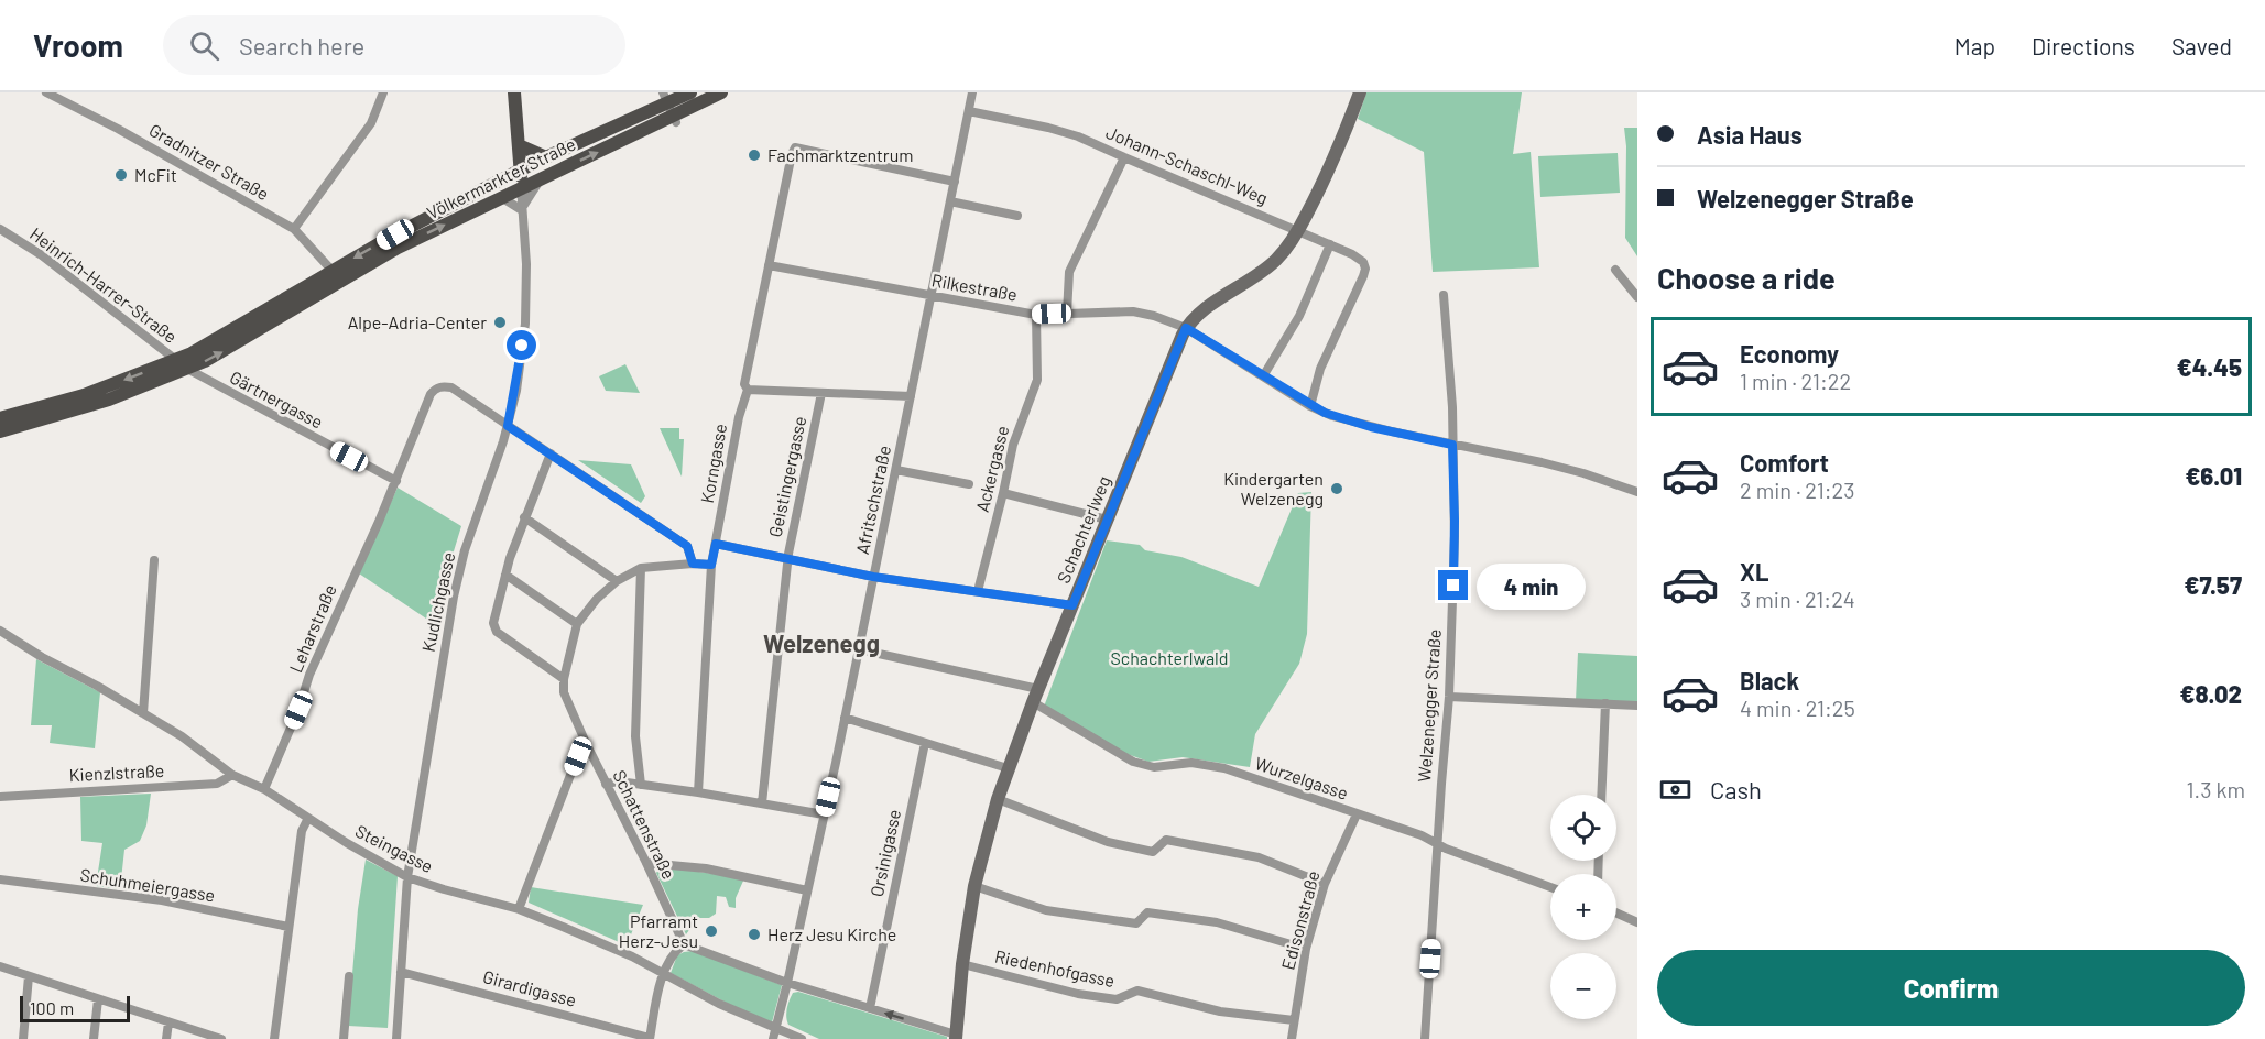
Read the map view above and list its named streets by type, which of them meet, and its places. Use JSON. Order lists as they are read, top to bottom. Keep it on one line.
{"streets":{"main road":["Völkermarkter Straße"],"street":["Gradnitzer Straße","Johann-Schaschl-Weg","Heinrich-Harrer-Straße","Rilkestraße","Gärtnergasse","Korngasse","Ackergasse","Geistingergasse","Afritschstraße","Schachterlweg","Kudlichgasse","Leharstraße","Welzenegger Straße","Kienzlstraße","Wurzelgasse","Schattenstraße","Steingasse","Orsinigasse","Schuhmeiergasse","Edisonstraße","Riedenhofgasse","Girardigasse"]},"crossings":[["Gradnitzer Straße","Völkermarkter Straße"],["Johann-Schaschl-Weg","Rilkestraße"],["Johann-Schaschl-Weg","Afritschstraße"],["Johann-Schaschl-Weg","Schachterlweg"],["Völkermarkter Straße","Heinrich-Harrer-Straße"],["Völkermarkter Straße","Gärtnergasse"],["Heinrich-Harrer-Straße","Gärtnergasse"],["Rilkestraße","Korngasse"],["Rilkestraße","Ackergasse"],["Rilkestraße","Afritschstraße"],["Rilkestraße","Schachterlweg"],["Rilkestraße","Welzenegger Straße"],["Gärtnergasse","Leharstraße"],["Korngasse","Afritschstraße"],["Korngasse","Schattenstraße"],["Afritschstraße","Steingasse"],["Schachterlweg","Wurzelgasse"],["Schachterlweg","Riedenhofgasse"],["Kudlichgasse","Steingasse"],["Kudlichgasse","Girardigasse"],["Leharstraße","Steingasse"],["Welzenegger Straße","Wurzelgasse"],["Kienzlstraße","Steingasse"],["Wurzelgasse","Edisonstraße"],["Edisonstraße","Riedenhofgasse"]],"districts":["Welzenegg"],"parks":["Schachterlwald"],"places":["Fachmarktzentrum","McFit","Alpe-Adria-Center","Kindergarten Welzenegg","Pfarramt Herz-Jesu","Herz Jesu Kirche"],"scale_bar":"100 m","page":{"header":"Vroom","search":"Search here","nav":["Map","Directions","Saved"],"banner":["Asia Haus","Welzenegger Straße"],"heading":"Choose a ride","list":[{"name":"Economy","note":"1 min · 21:22","value":"€4.45"},{"name":"Comfort","note":"2 min · 21:23","value":"€6.01"},{"name":"XL","note":"3 min · 21:24","value":"€7.57"},{"name":"Black","note":"4 min · 21:25","value":"€8.02"}],"bubble":"4 min","pay":["Cash","1.3 km"],"map_buttons":["+","−"],"buttons":"Confirm","scale":"100 m"}}
